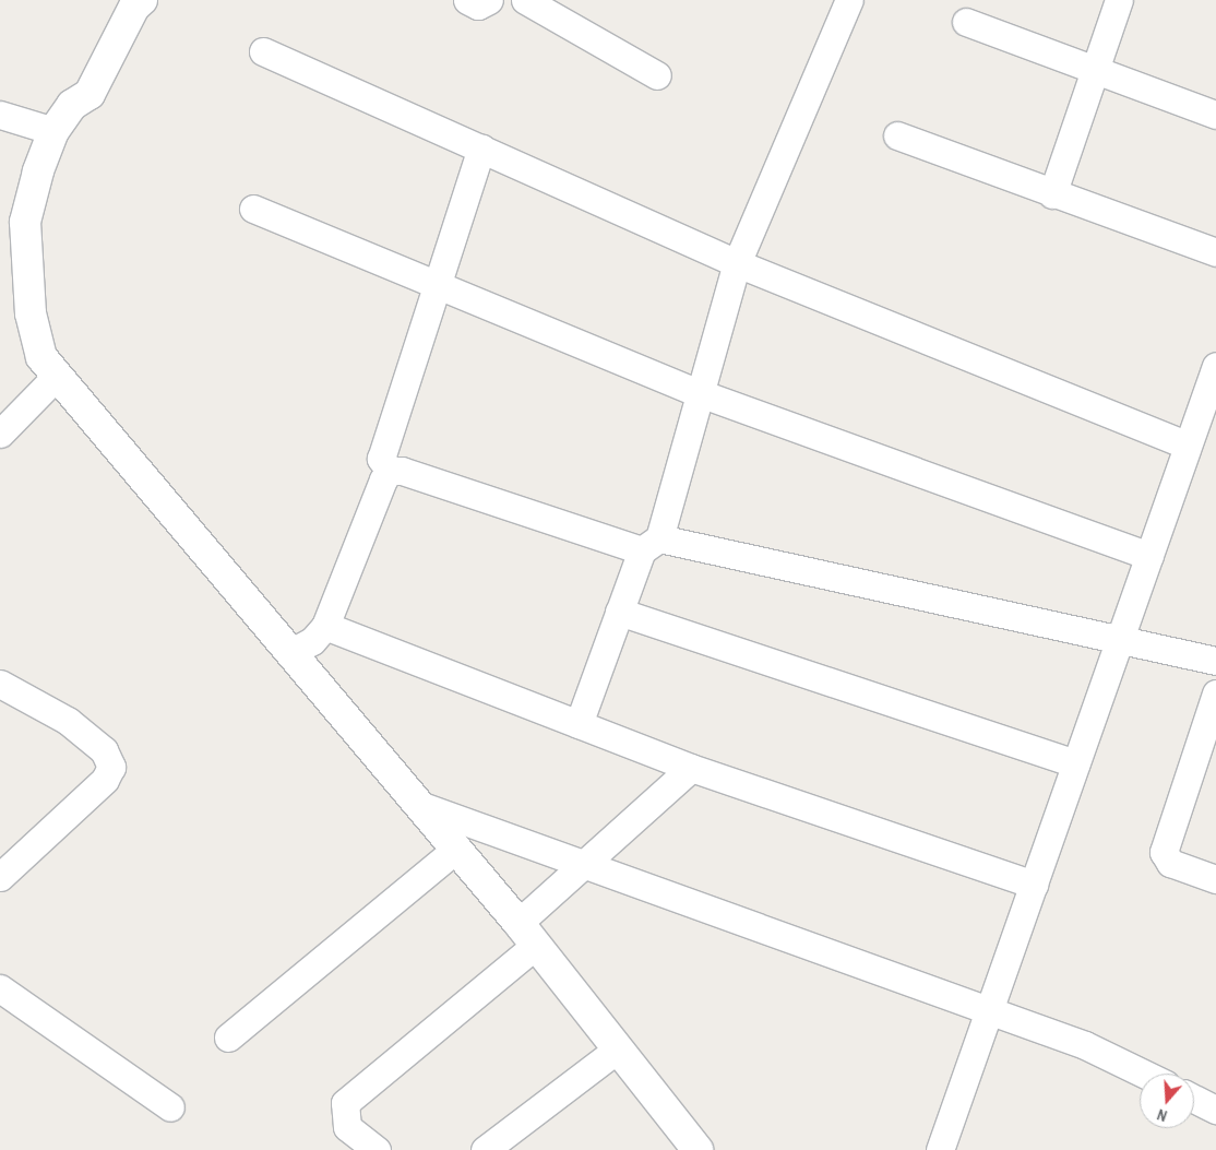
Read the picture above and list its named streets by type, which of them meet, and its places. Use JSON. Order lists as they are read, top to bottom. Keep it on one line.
{"north":"bottom"}
